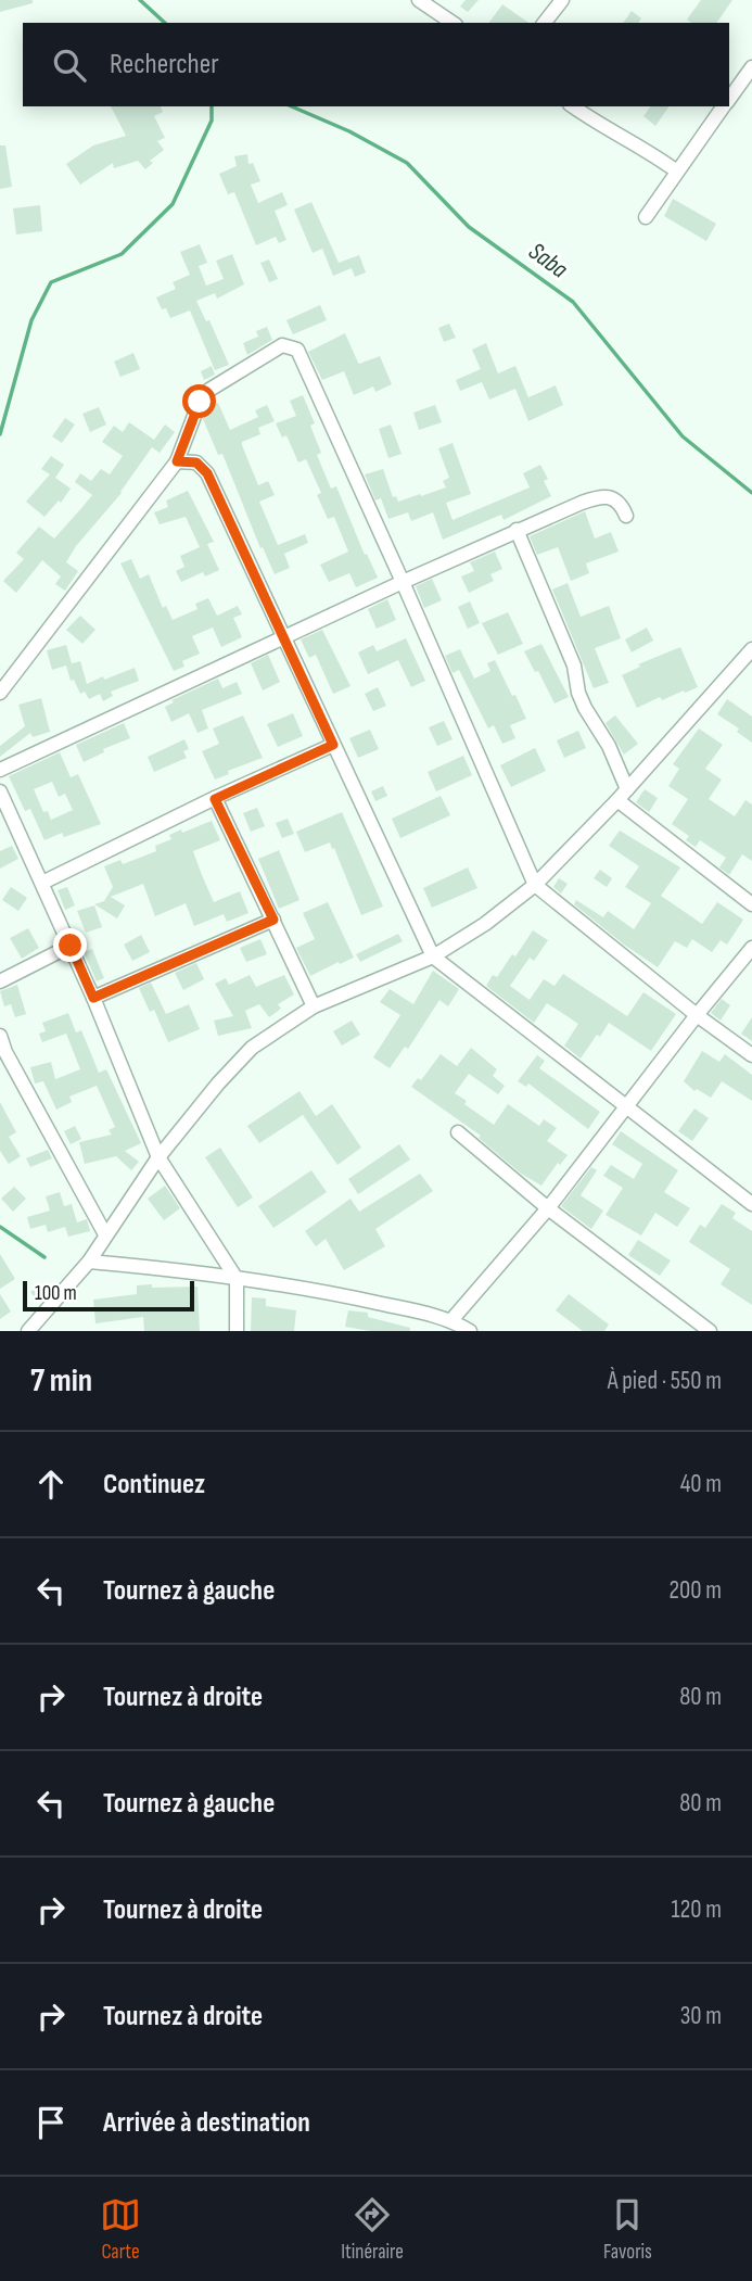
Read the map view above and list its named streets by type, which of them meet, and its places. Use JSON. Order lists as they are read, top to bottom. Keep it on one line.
{"water":["Saba"],"scale_bar":"100 m","page":{"search":"Rechercher","scale":"100 m","heading":["7 min","À pied · 550 m"],"list":[["Continuez","40 m"],["Tournez à gauche","200 m"],["Tournez à droite","80 m"],["Tournez à gauche","80 m"],["Tournez à droite","120 m"],["Tournez à droite","30 m"],"Arrivée à destination"],"nav":["Carte","Itinéraire","Favoris"]}}
